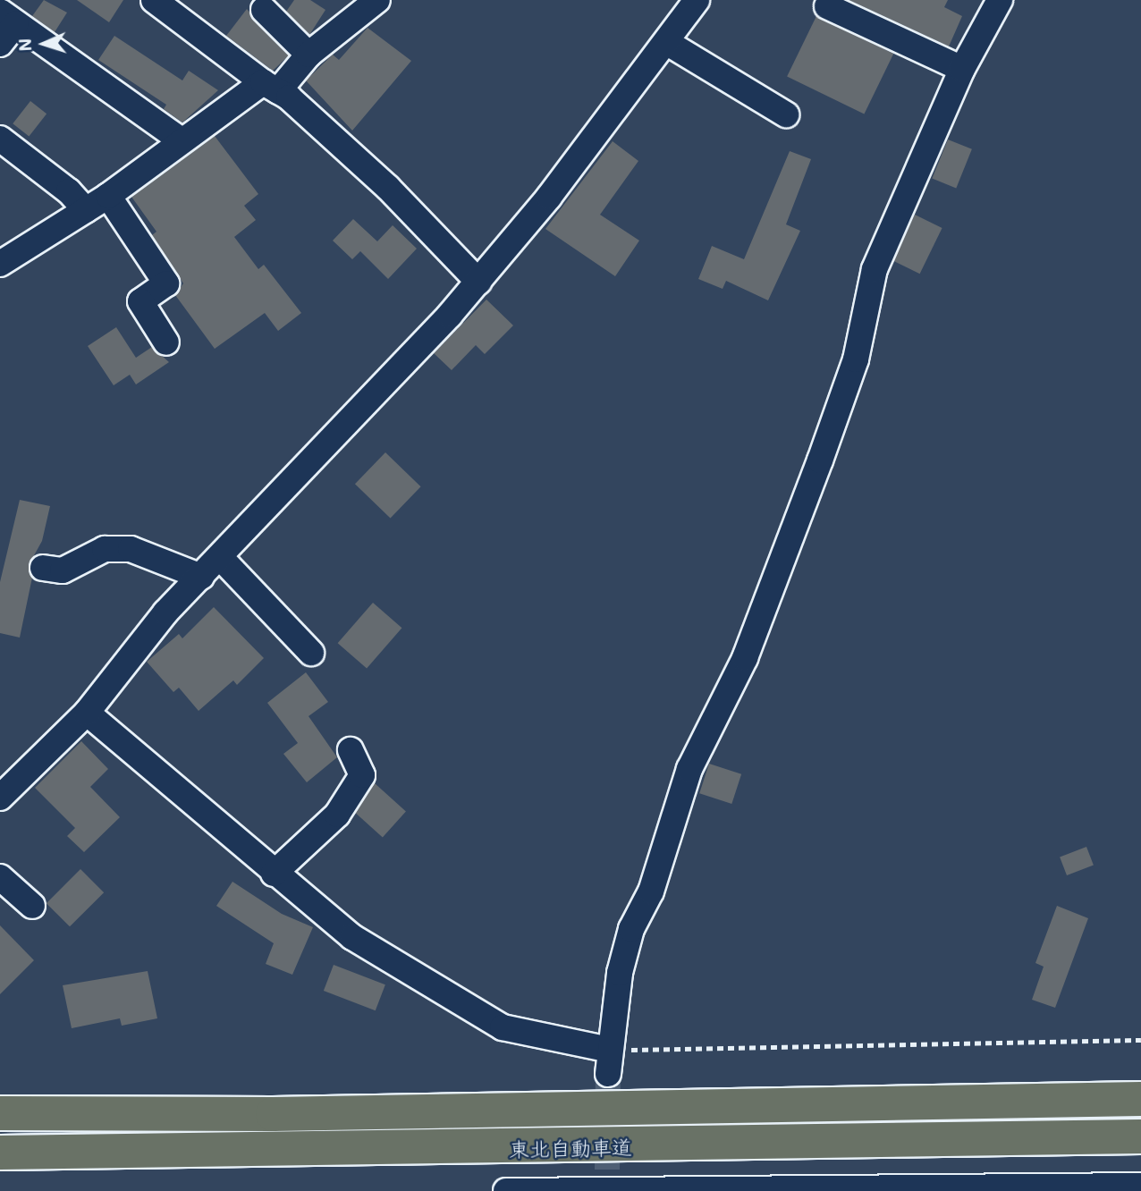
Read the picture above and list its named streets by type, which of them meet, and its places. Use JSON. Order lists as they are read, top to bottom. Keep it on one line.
{"streets":{"highway":["東北自動車道"]},"north":"left"}
